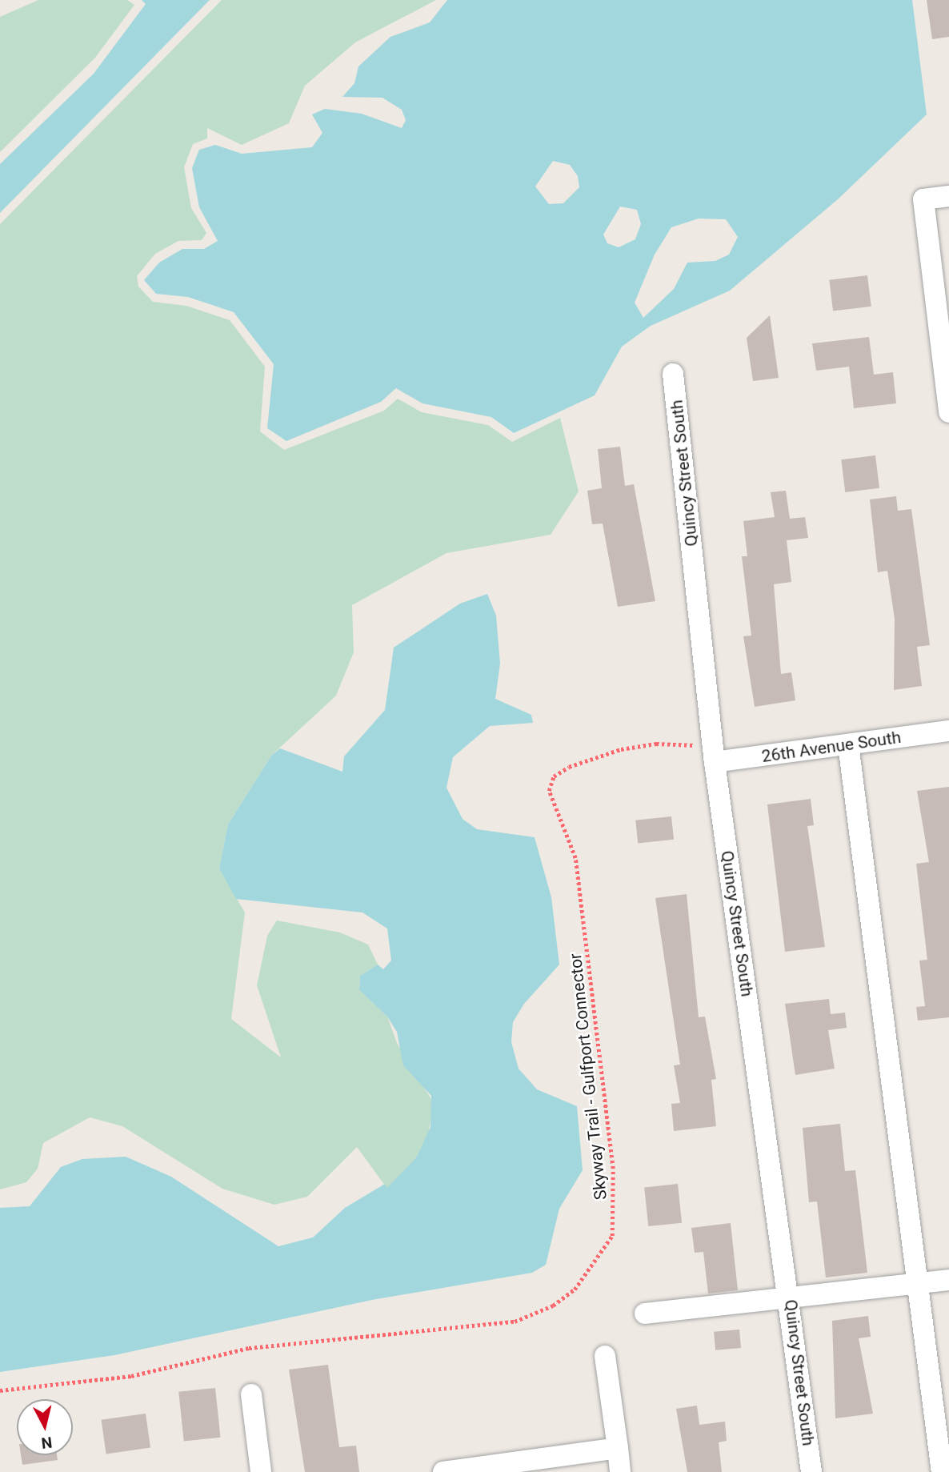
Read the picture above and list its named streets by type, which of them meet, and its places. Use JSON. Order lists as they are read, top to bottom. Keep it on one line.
{"streets":{"street":["Quincy Street South","26th Avenue South"],"path":["Skyway Trail - Gulfport Connector"]},"crossings":[["Quincy Street South","26th Avenue South"],["Quincy Street South","Skyway Trail - Gulfport Connector"],["26th Avenue South","Skyway Trail - Gulfport Connector"]],"north":"bottom"}
